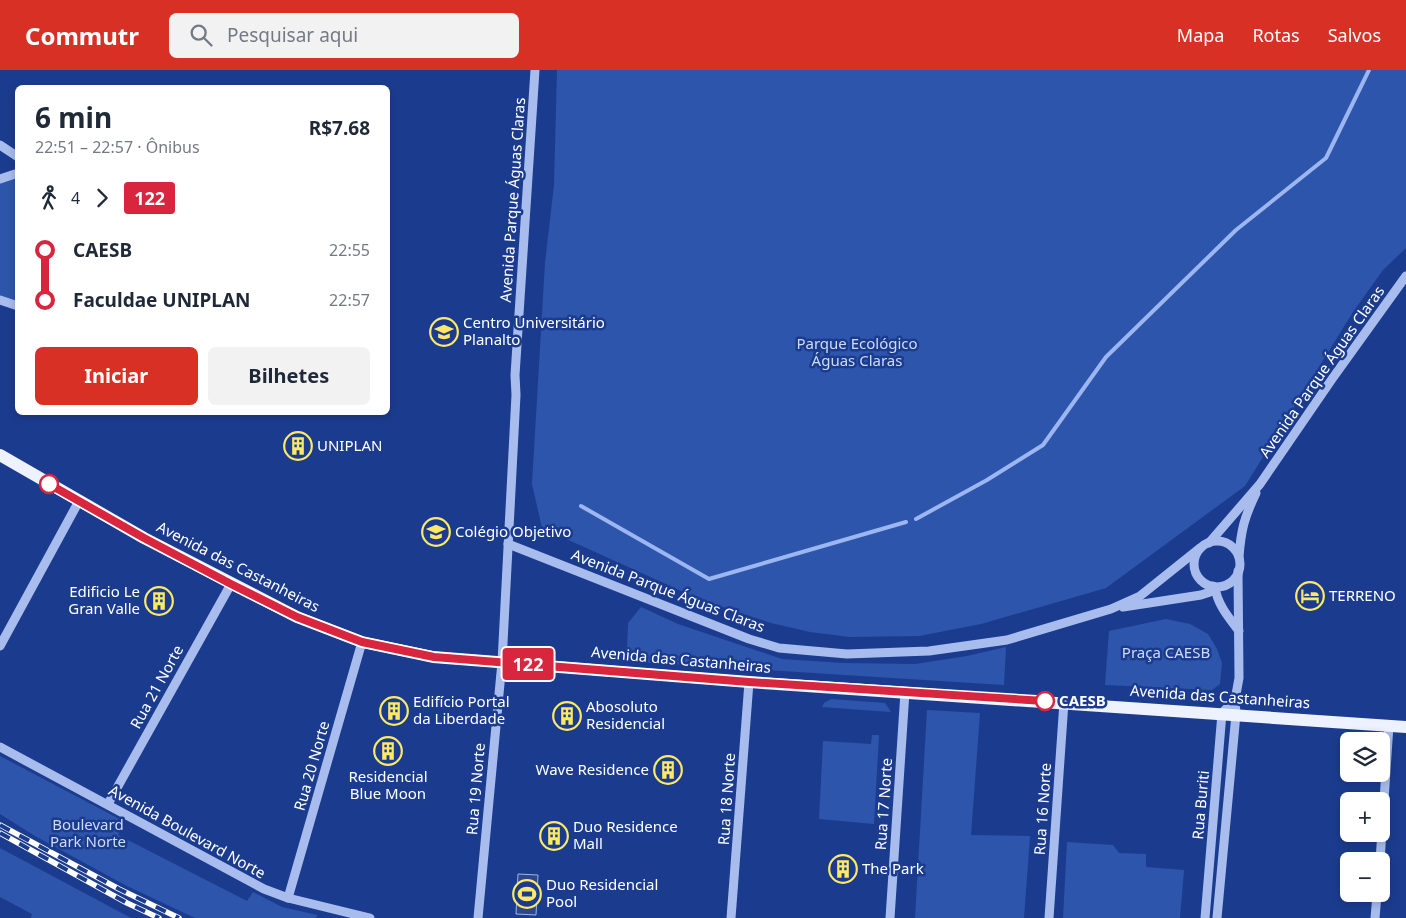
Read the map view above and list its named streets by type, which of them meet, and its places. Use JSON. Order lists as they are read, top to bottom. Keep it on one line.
{"streets":{"main road":["Avenida das Castanheiras"],"street":["Avenida Parque Águas Claras","Rua 21 Norte","Rua 20 Norte","Rua 19 Norte","Rua 18 Norte","Rua 17 Norte","Rua Buriti","Rua 16 Norte","Avenida Boulevard Norte"]},"crossings":[["Avenida Parque Águas Claras","Rua 19 Norte"],["Avenida Parque Águas Claras","Rua Buriti"],["Avenida das Castanheiras","Rua 21 Norte"],["Avenida das Castanheiras","Rua 20 Norte"],["Avenida das Castanheiras","Rua 19 Norte"],["Avenida das Castanheiras","Rua 18 Norte"],["Avenida das Castanheiras","Rua 17 Norte"],["Avenida das Castanheiras","Rua Buriti"],["Avenida das Castanheiras","Rua 16 Norte"],["Rua 21 Norte","Avenida Boulevard Norte"],["Rua 20 Norte","Avenida Boulevard Norte"]],"parks":["Parque Ecológico Águas Claras","Praça CAESB","Boulevard Park Norte"],"places":{"school or university":["Centro Universitário Planalto","Colégio Objetivo"],"building":["UNIPLAN","Edificio Le Gran Valle","Edifício Portal da Liberdade","Abosoluto Residencial","Residencial Blue Moon","Wave Residence","Duo Residence Mall","The Park"],"hotel":["TERRENO"],"other":["CAESB"],"sports":["Duo Residencial Pool"]},"lines":["bus line 122"],"page":{"header":"Commutr","search":"Pesquisar aqui","nav":["Mapa","Rotas","Salvos"],"on_map":"122","heading":["6 min","22:51 – 22:57 · Ônibus","R$7.68"],"legs":["4","122"],"list":[{"name":"CAESB","value":"22:55"},{"name":"Faculdae UNIPLAN","value":"22:57"}],"buttons":["Iniciar","Bilhetes"],"map_buttons":["+","−"]}}
